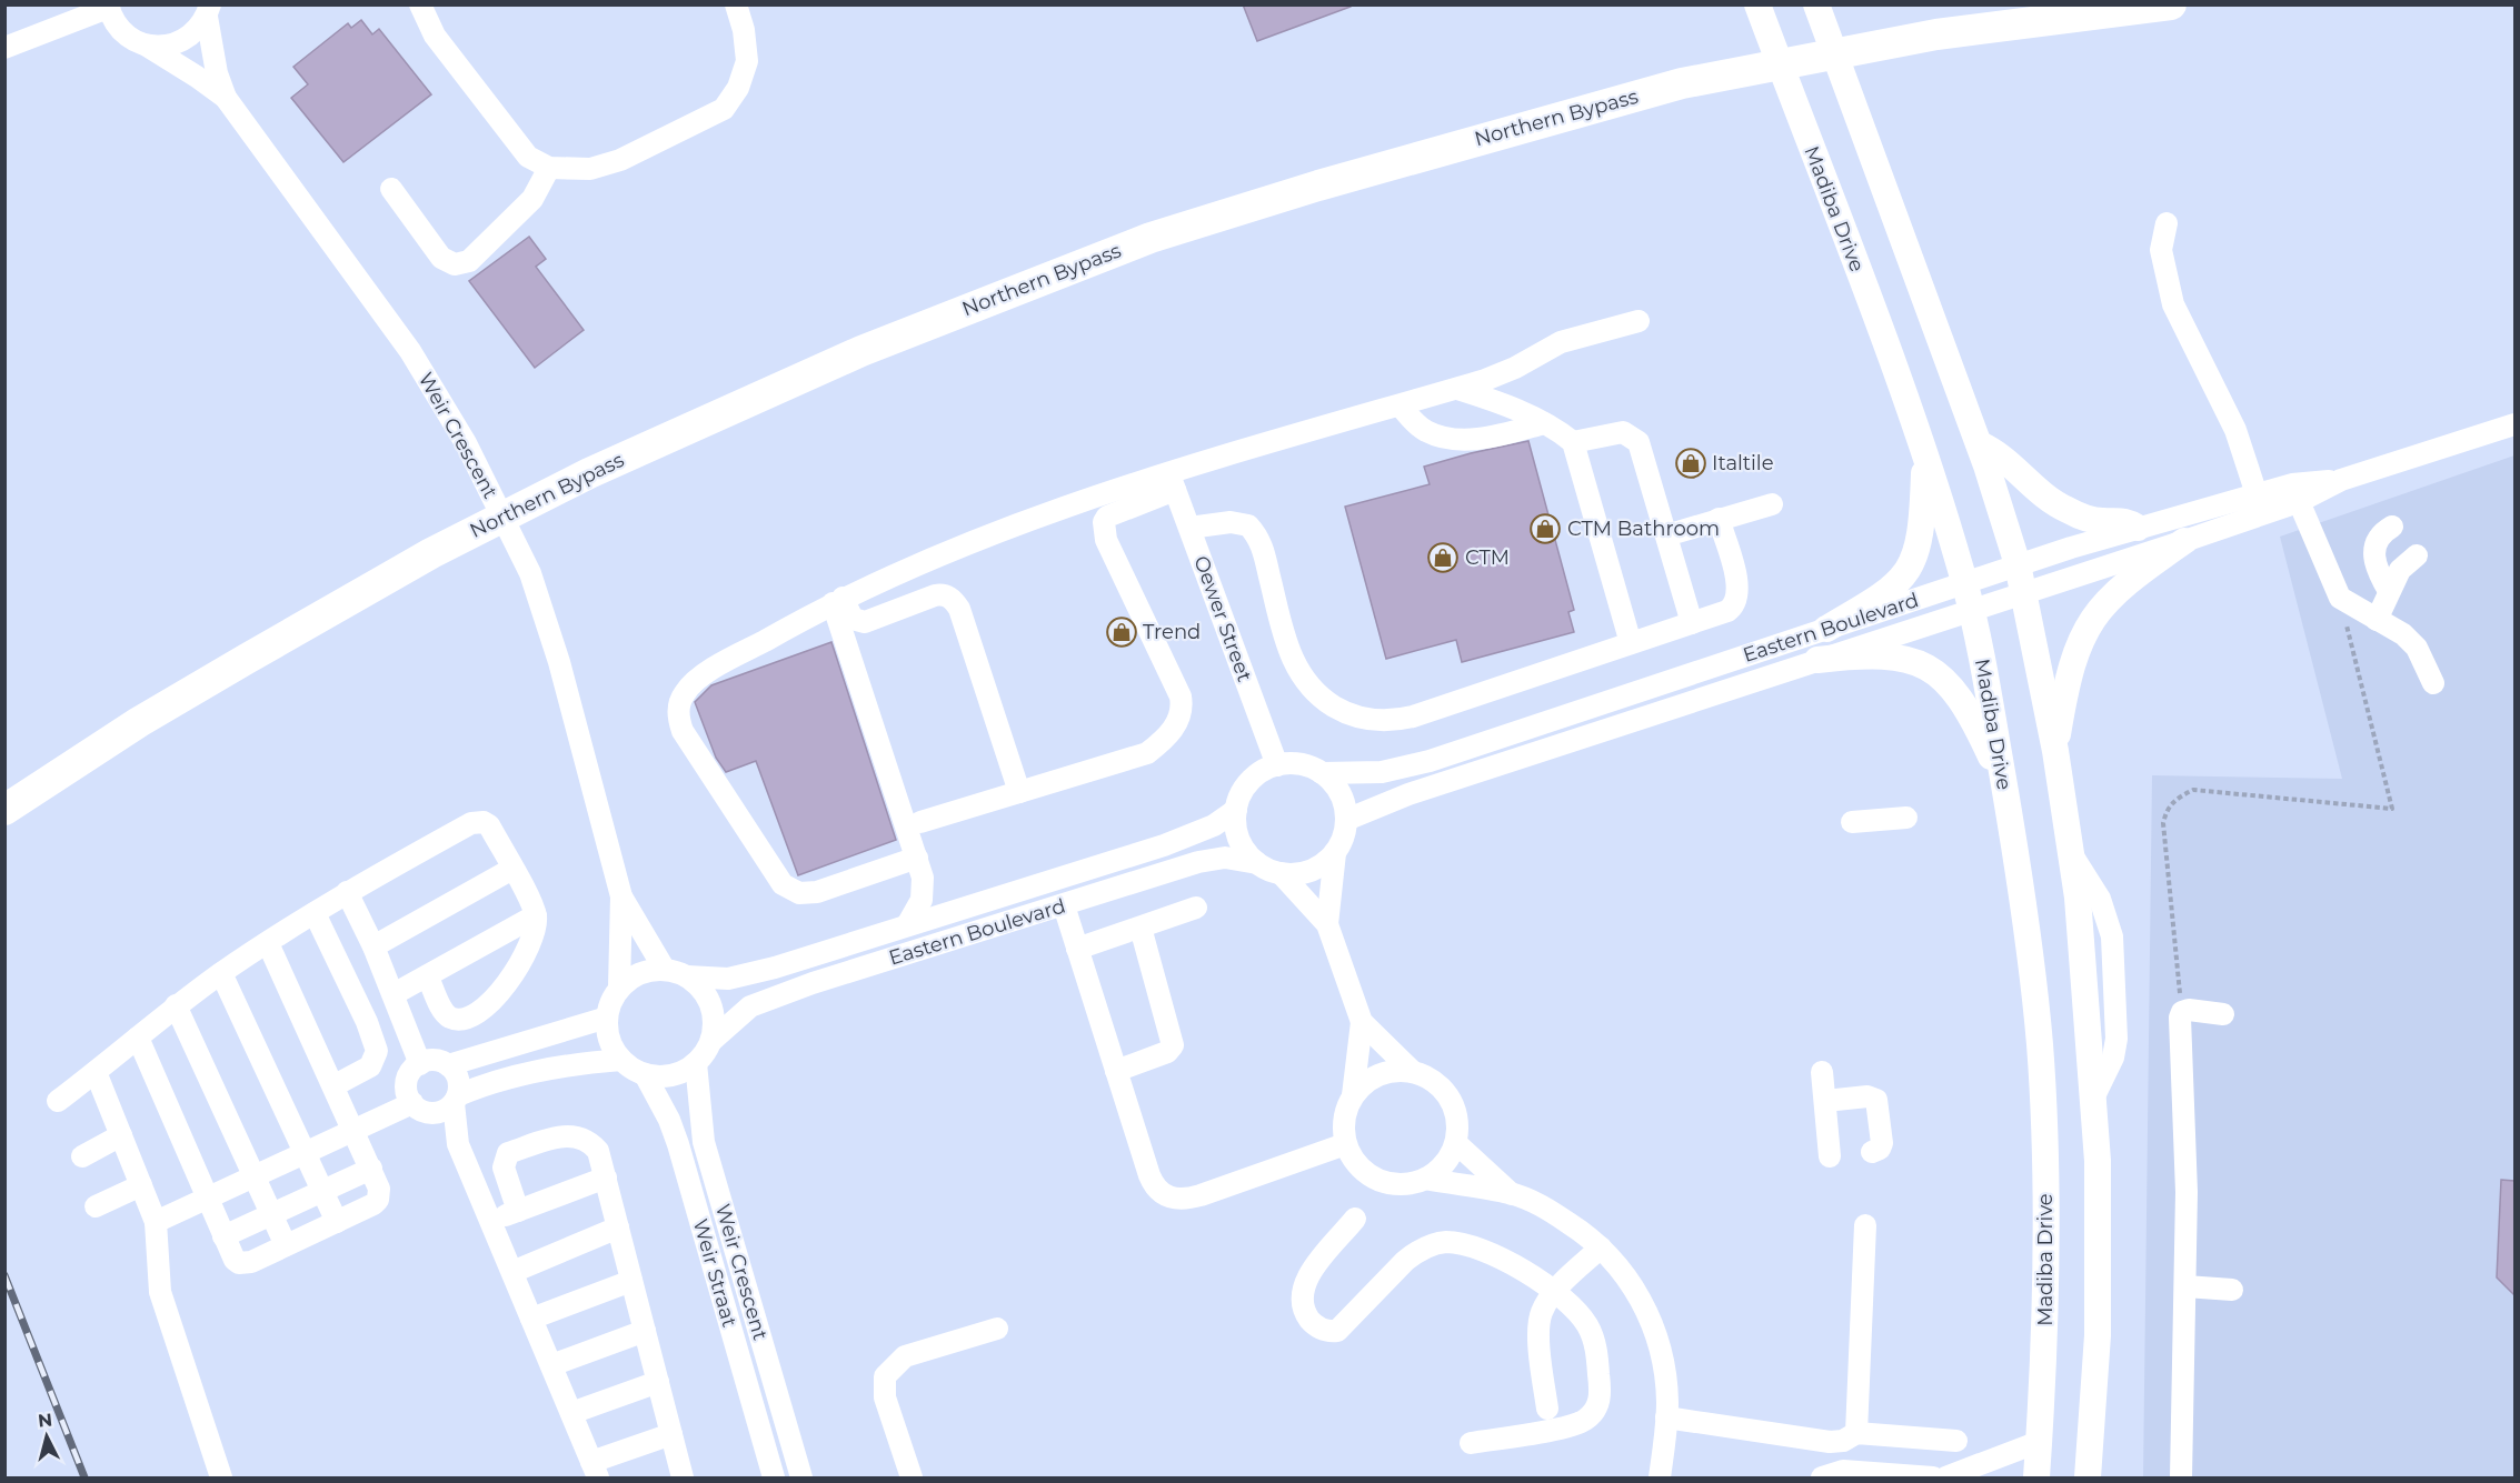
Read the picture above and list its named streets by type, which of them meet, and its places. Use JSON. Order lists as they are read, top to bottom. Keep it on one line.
{"streets":{"highway":["Northern Bypass"],"main road":["Madiba Drive"],"street":["Weir Crescent","Oewer Street","Eastern Boulevard","Weir Straat"]},"crossings":[["Madiba Drive","Eastern Boulevard"],["Weir Crescent","Eastern Boulevard"],["Weir Crescent","Weir Straat"],["Oewer Street","Eastern Boulevard"],["Eastern Boulevard","Weir Straat"]],"places":{"shop":["Italtile","CTM Bathroom","CTM","Trend"]},"north":"top"}
